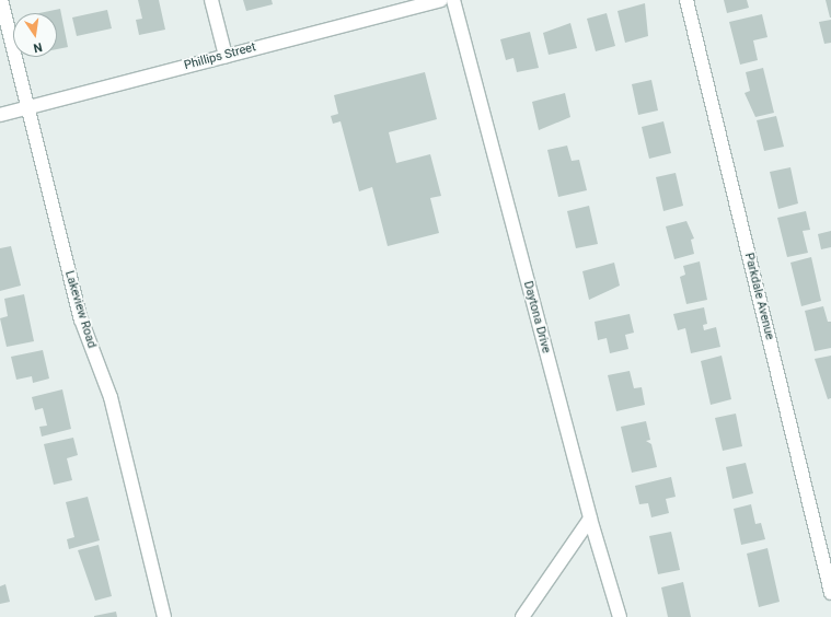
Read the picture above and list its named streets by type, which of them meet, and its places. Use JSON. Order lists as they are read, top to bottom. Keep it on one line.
{"streets":{"street":["Phillips Street","Parkdale Avenue","Lakeview Road","Daytona Drive"]},"crossings":[["Phillips Street","Lakeview Road"]],"north":"bottom"}
